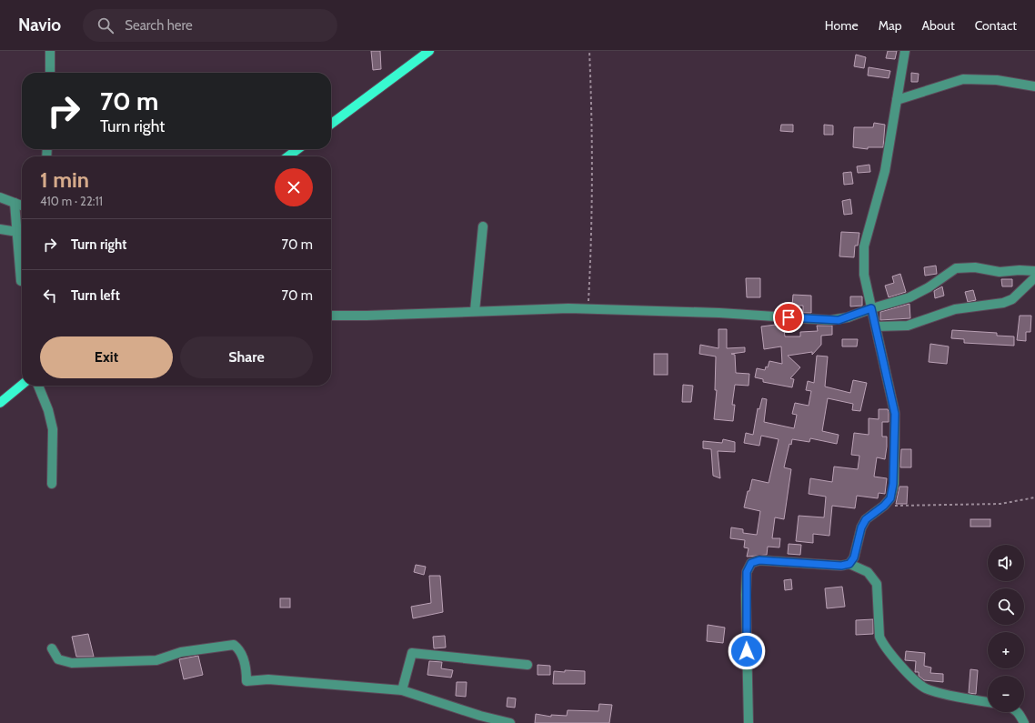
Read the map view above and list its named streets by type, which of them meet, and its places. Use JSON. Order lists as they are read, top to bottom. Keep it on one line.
{"page":{"header":"Navio","search":"Search here","nav":["Home","Map","About","Contact"],"turn":["70 m","Turn right"],"heading":["1 min","410 m · 22:11"],"list":[{"name":"Turn right","value":"70 m"},{"name":"Turn left","value":"70 m"}],"buttons":["Exit","Share"],"map_buttons":["+","−"]}}
